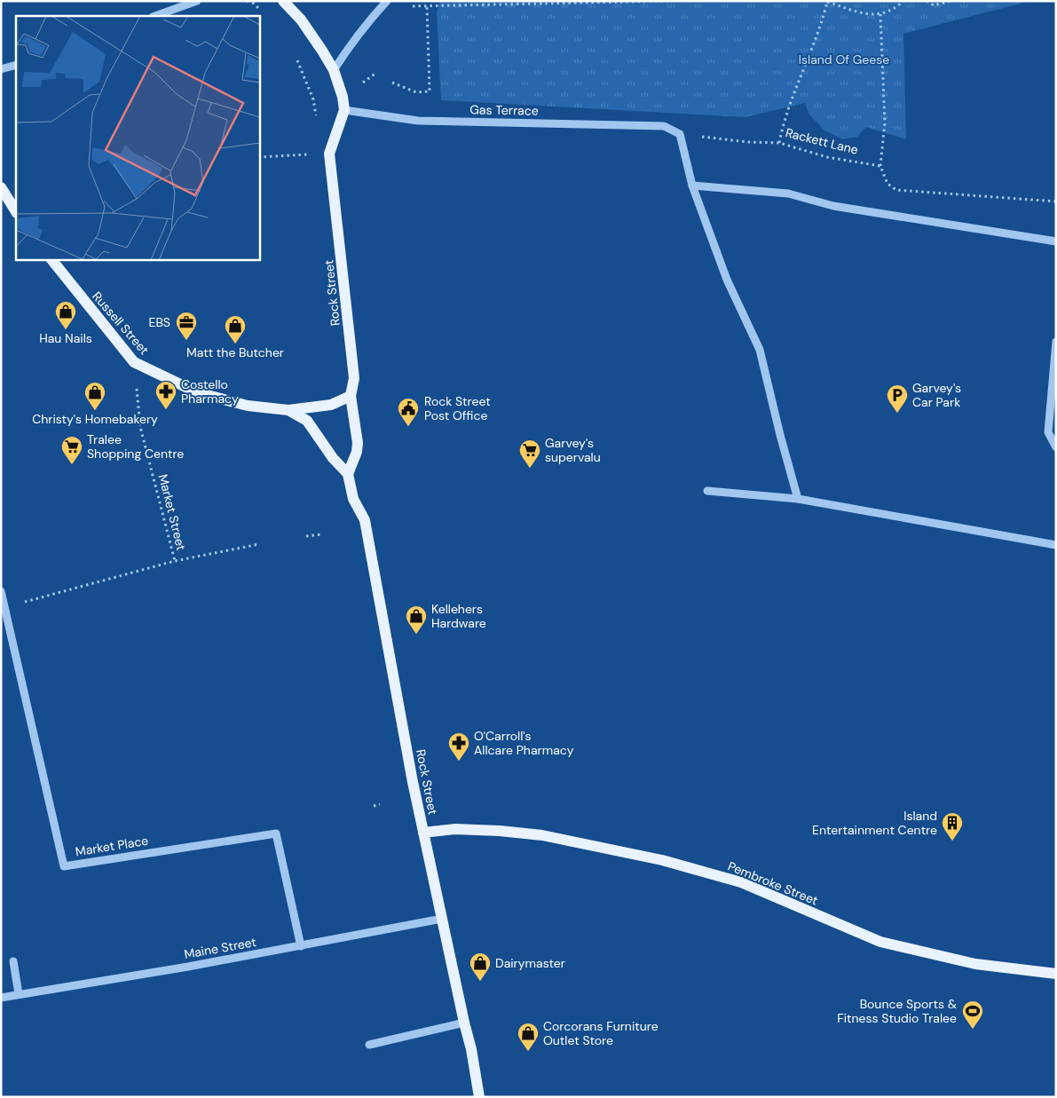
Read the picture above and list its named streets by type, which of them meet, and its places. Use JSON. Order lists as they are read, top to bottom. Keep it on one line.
{"streets":{"main road":["Rock Street","Russell Street","Pembroke Street"],"street":["Gas Terrace","Market Place","Maine Street"],"path":["Rackett Lane","Market Street"]},"crossings":[["Gas Terrace","Rock Street"],["Rock Street","Pembroke Street"],["Rock Street","Maine Street"],["Russell Street","Market Street"],["Market Place","Maine Street"]],"parks":["Island Of Geese"],"places":{"shop":["Hau Nails","Matt the Butcher","Christy's Homebakery","Kellehers Hardware","Dairymaster","Corcorans Furniture Outlet Store"],"office":["EBS"],"pharmacy":["Costello Pharmacy","O'Carroll's Allcare Pharmacy"],"parking":["Garvey's Car Park"],"public building":["Rock Street Post Office"],"supermarket":["Tralee Shopping Centre","Garvey's supervalu"],"building":["Island Entertainment Centre"],"sports":["Bounce Sports & Fitness Studio Tralee"]}}
